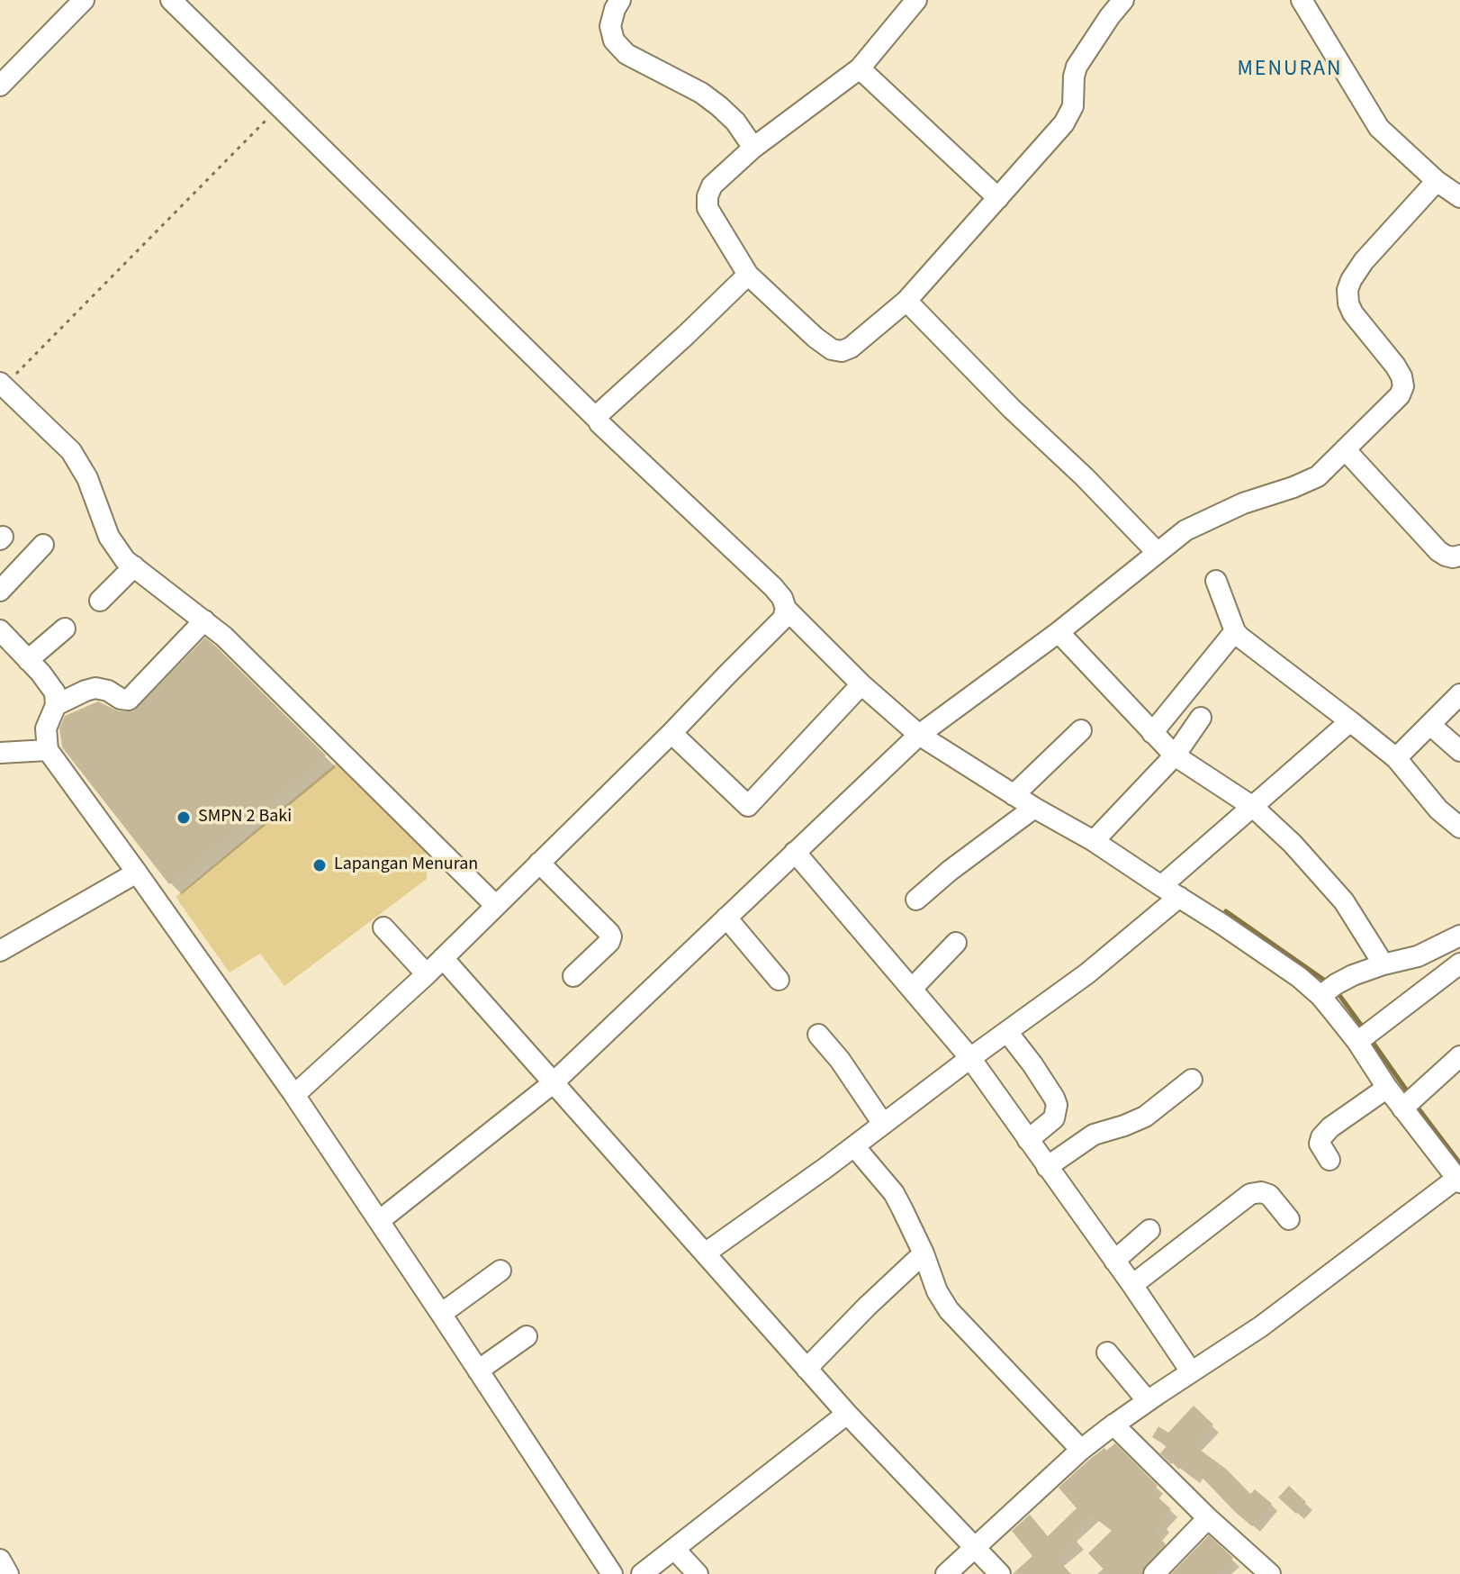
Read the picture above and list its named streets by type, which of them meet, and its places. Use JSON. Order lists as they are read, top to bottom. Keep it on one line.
{"districts":["MENURAN"],"places":["SMPN 2 Baki","Lapangan Menuran"]}
